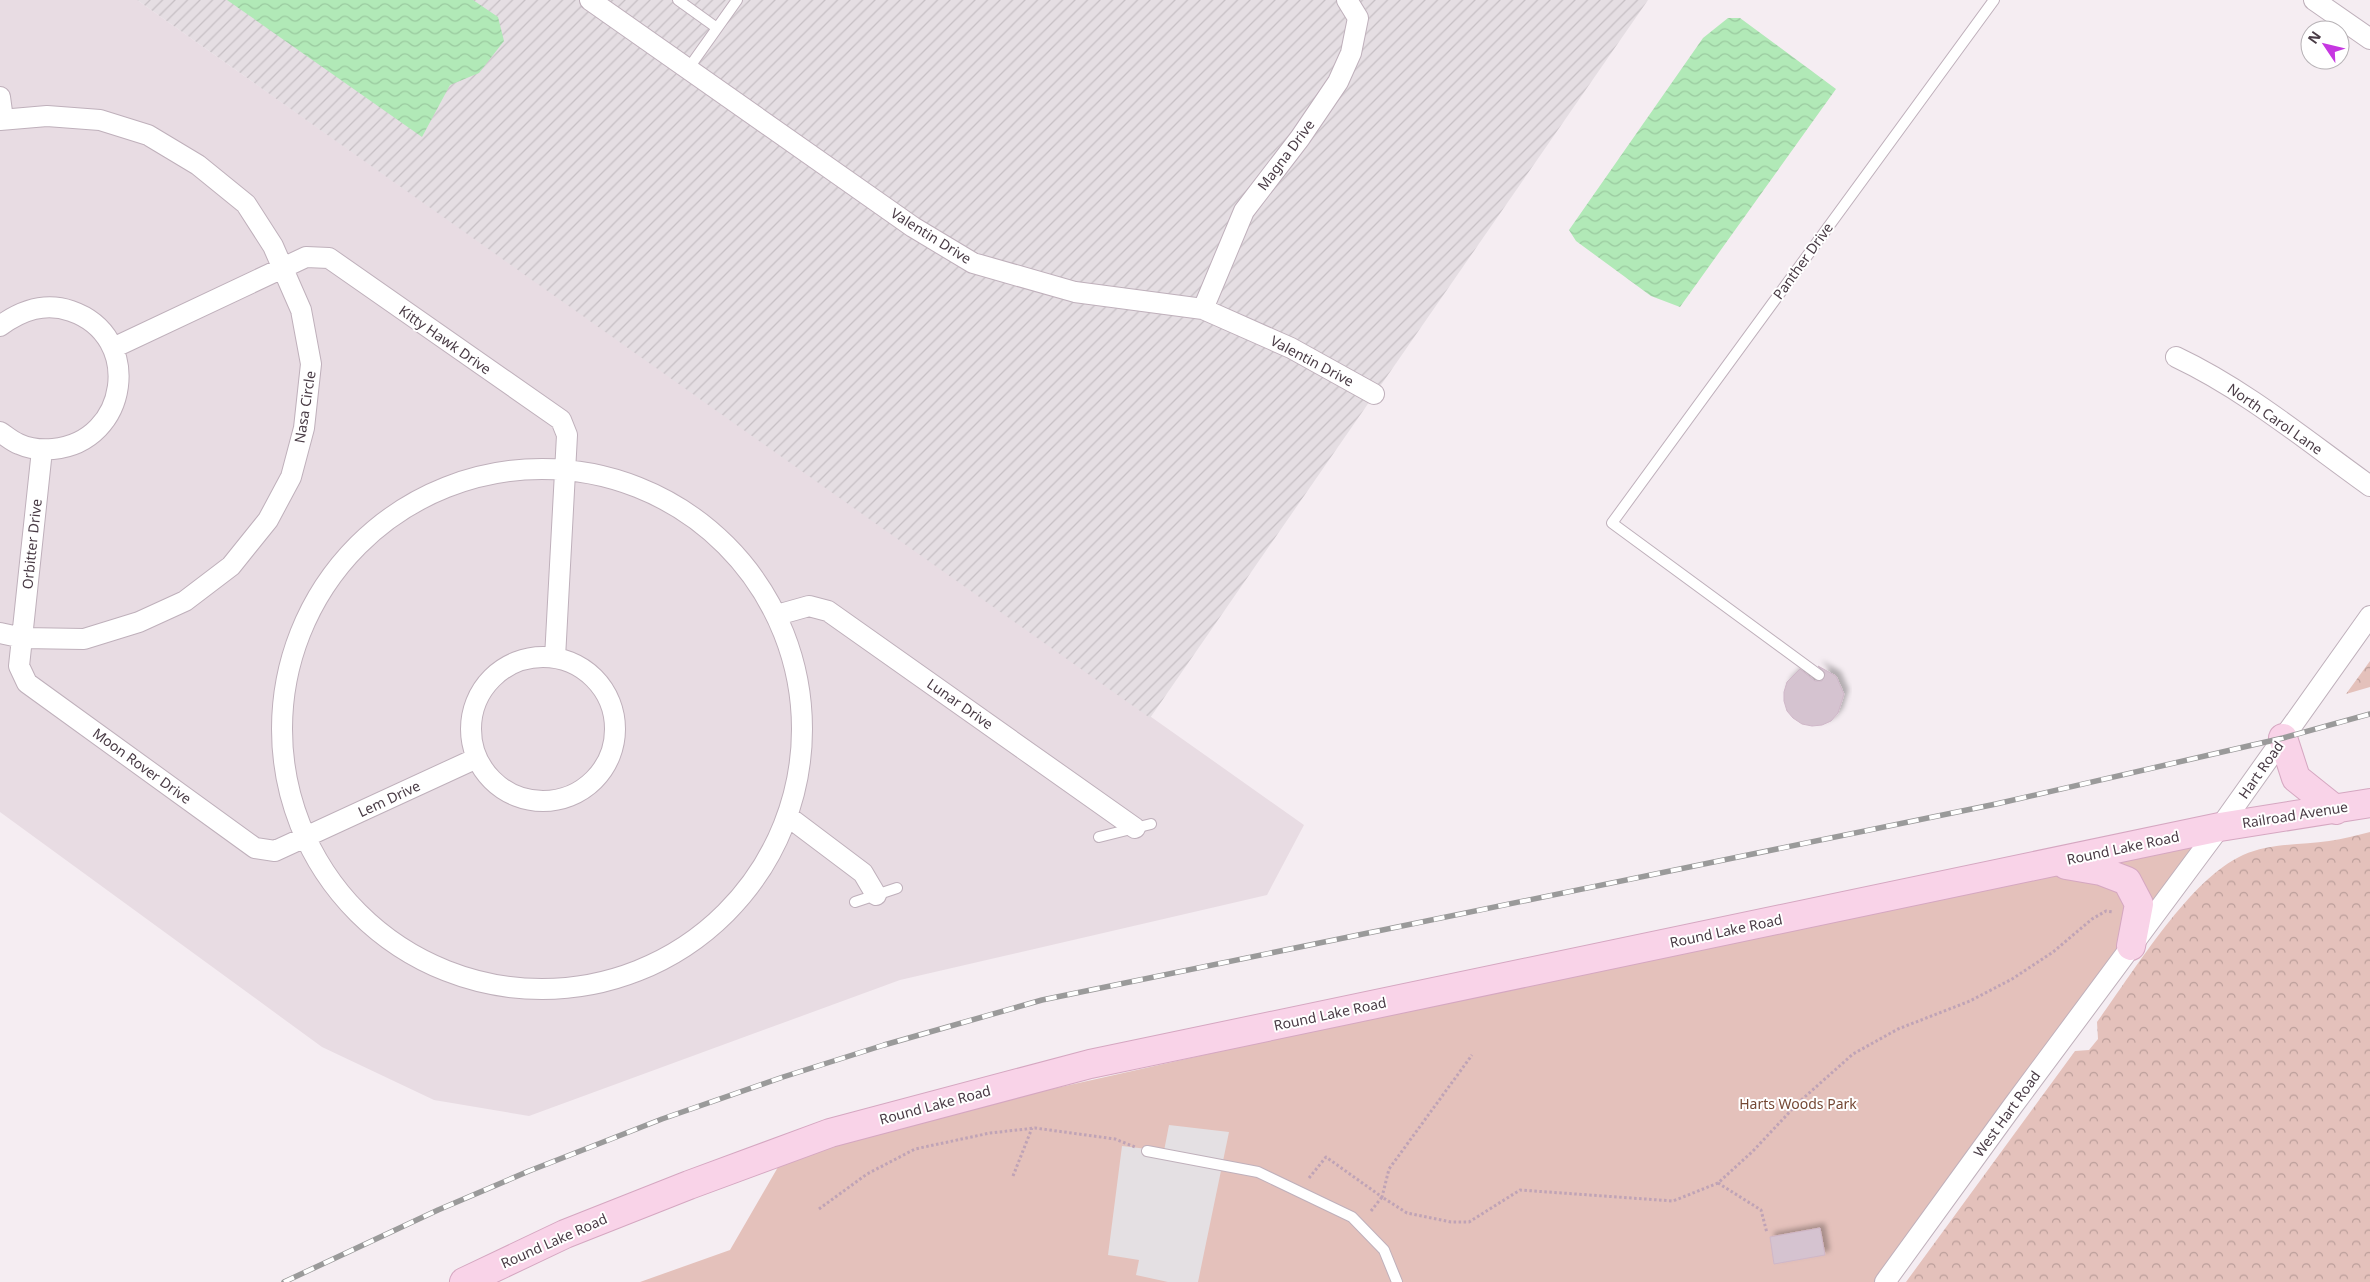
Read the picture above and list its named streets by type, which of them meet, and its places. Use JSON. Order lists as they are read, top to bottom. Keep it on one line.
{"streets":{"main road":["Railroad Avenue","Round Lake Road"],"street":["Magna Drive","Valentin Drive","Kitty Hawk Drive","Nasa Circle","North Carol Lane","Orbitter Drive","Lunar Drive","Moon Rover Drive","Hart Road","Lem Drive","West Hart Road"],"lane":["Panther Drive"]},"crossings":[["Magna Drive","Valentin Drive"],["Kitty Hawk Drive","Nasa Circle"],["Nasa Circle","Orbitter Drive"],["Nasa Circle","Moon Rover Drive"],["Orbitter Drive","Moon Rover Drive"],["Moon Rover Drive","Lem Drive"],["Hart Road","Railroad Avenue"],["Hart Road","Round Lake Road"],["Hart Road","West Hart Road"],["Railroad Avenue","Round Lake Road"]],"parks":["Harts Woods Park"],"north":"top left"}
